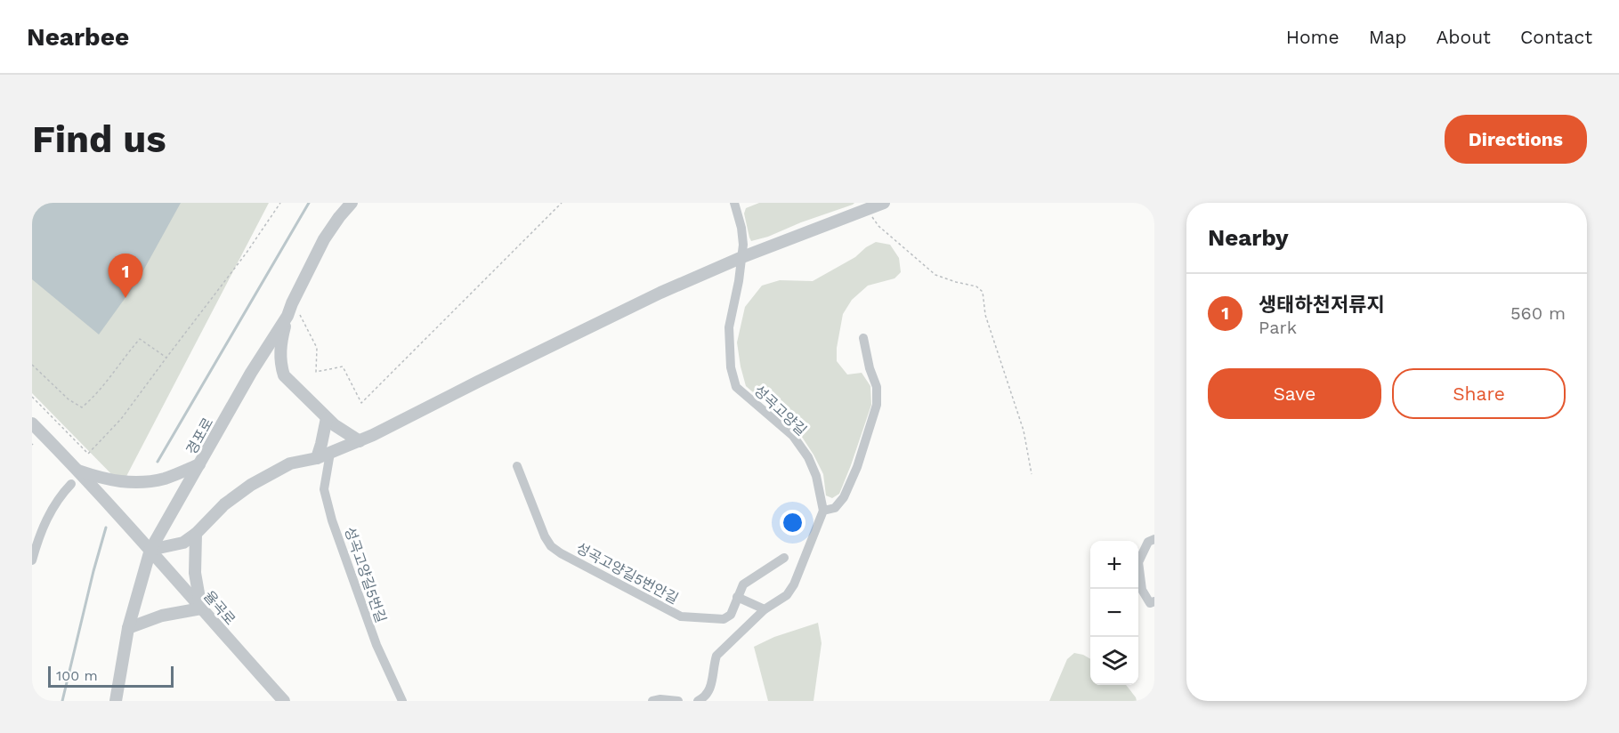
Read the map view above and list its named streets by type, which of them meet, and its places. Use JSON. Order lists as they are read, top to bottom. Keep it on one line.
{"streets":{"street":["성곡고양길","경포로","성곡고양길5번안길","성곡고양길5번길","율곡로"]},"crossings":[["경포로","율곡로"]],"scale_bar":"100 m","page":{"header":"Nearbee","nav":["Home","Map","About","Contact"],"buttons":["Directions",["Save","Share"]],"title":"Find us","heading":"Nearby","pins":"1","list":[{"mark":"1","name":"생태하천저류지","note":"Park","value":"560 m"}],"map_buttons":["+","−"],"scale":"100 m"}}
